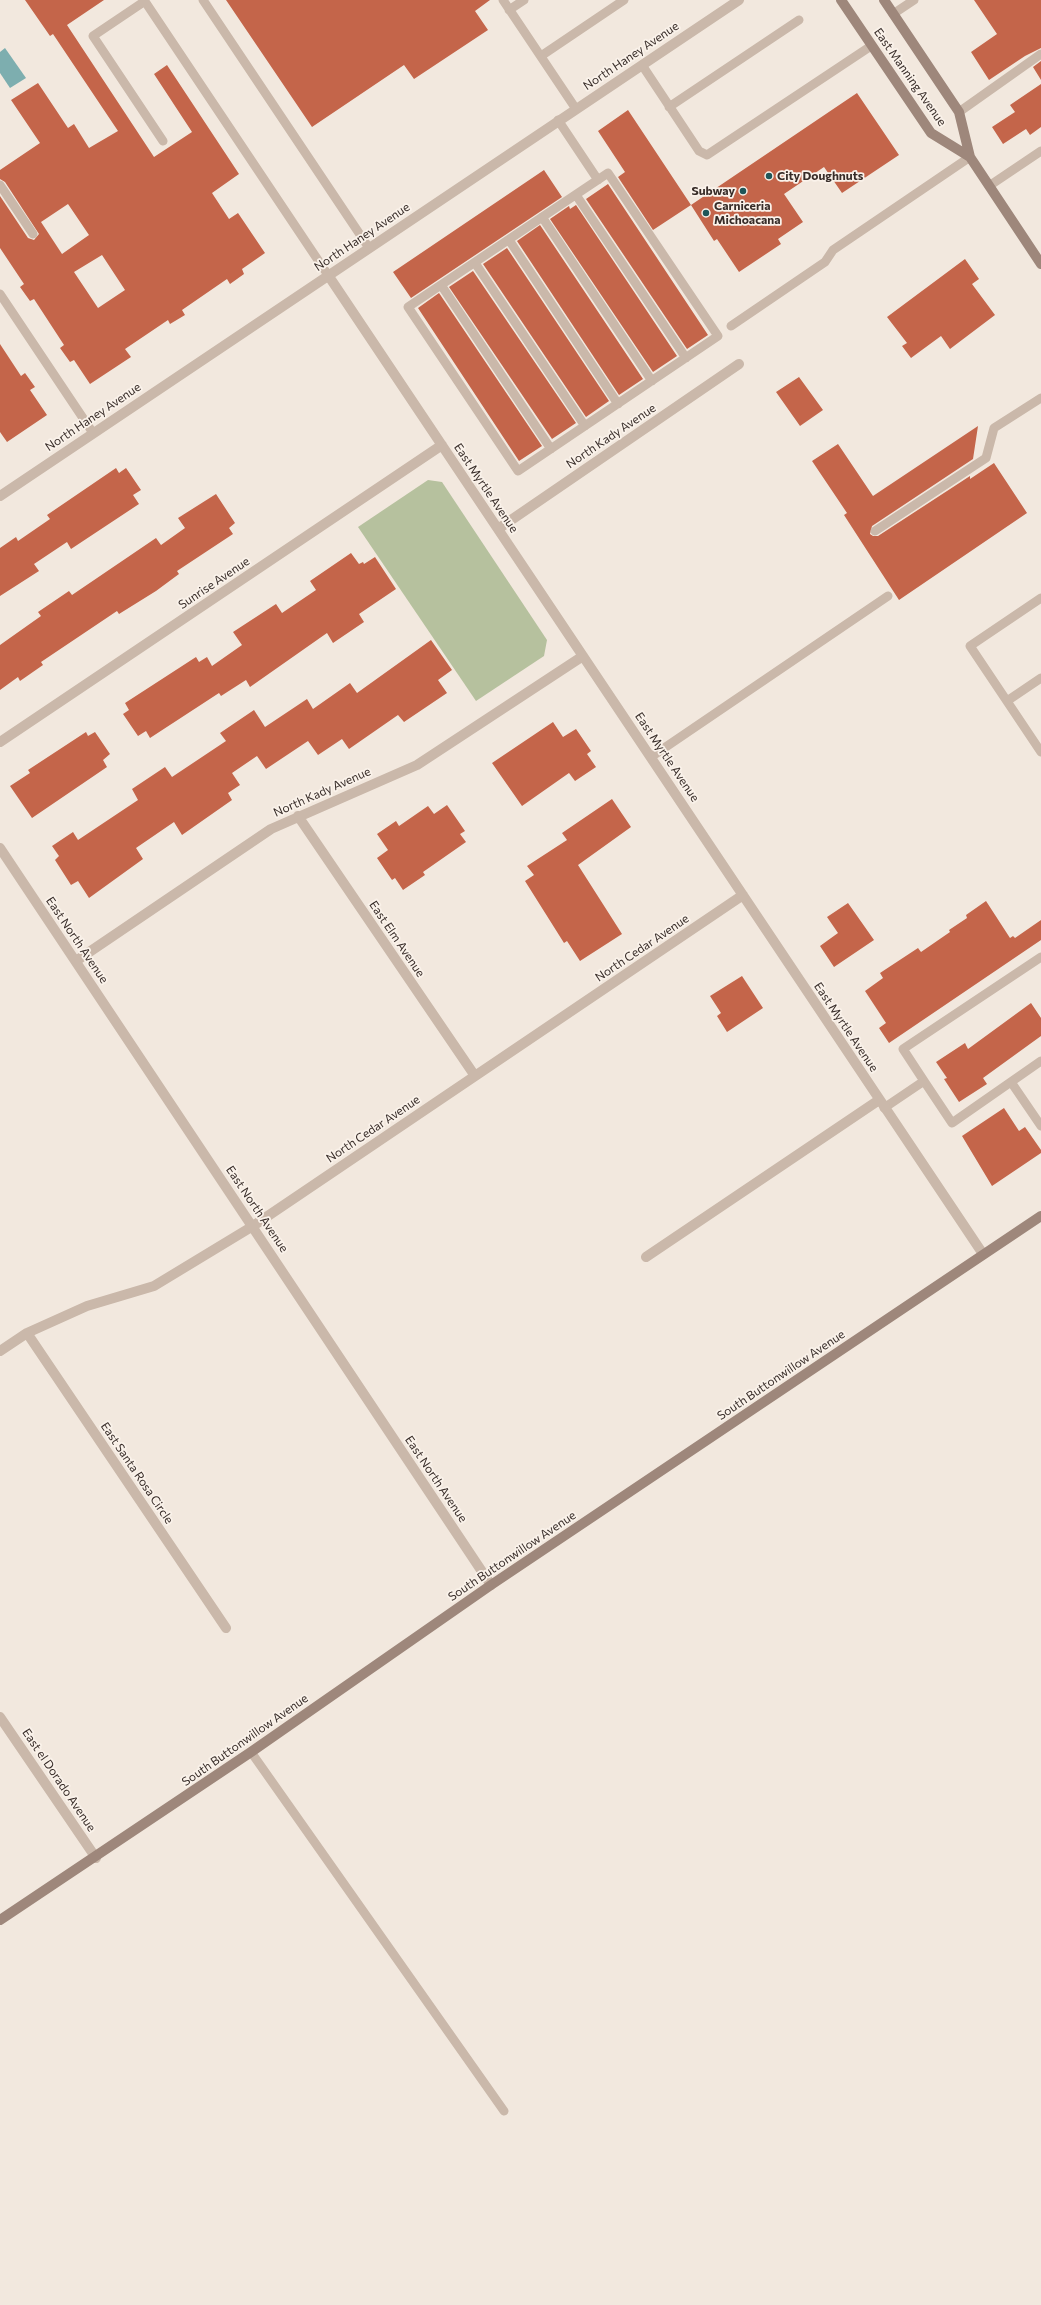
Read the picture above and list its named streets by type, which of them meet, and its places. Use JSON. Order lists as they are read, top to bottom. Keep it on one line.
{"streets":{"street":["North Haney Avenue","East Manning Avenue","North Kady Avenue","East Myrtle Avenue","Sunrise Avenue","East Elm Avenue","East North Avenue","North Cedar Avenue","South Buttonwillow Avenue","East Santa Rosa Circle","East el Dorado Avenue"]},"crossings":[["North Haney Avenue","East Myrtle Avenue"],["North Kady Avenue","East Myrtle Avenue"],["North Kady Avenue","East Elm Avenue"],["North Kady Avenue","East North Avenue"],["East Myrtle Avenue","Sunrise Avenue"],["East Myrtle Avenue","North Cedar Avenue"],["East Myrtle Avenue","South Buttonwillow Avenue"],["East Elm Avenue","North Cedar Avenue"],["East North Avenue","North Cedar Avenue"],["East North Avenue","South Buttonwillow Avenue"],["North Cedar Avenue","East Santa Rosa Circle"],["South Buttonwillow Avenue","East el Dorado Avenue"]],"places":["City Doughnuts","Subway","Carniceria Michoacana"]}
